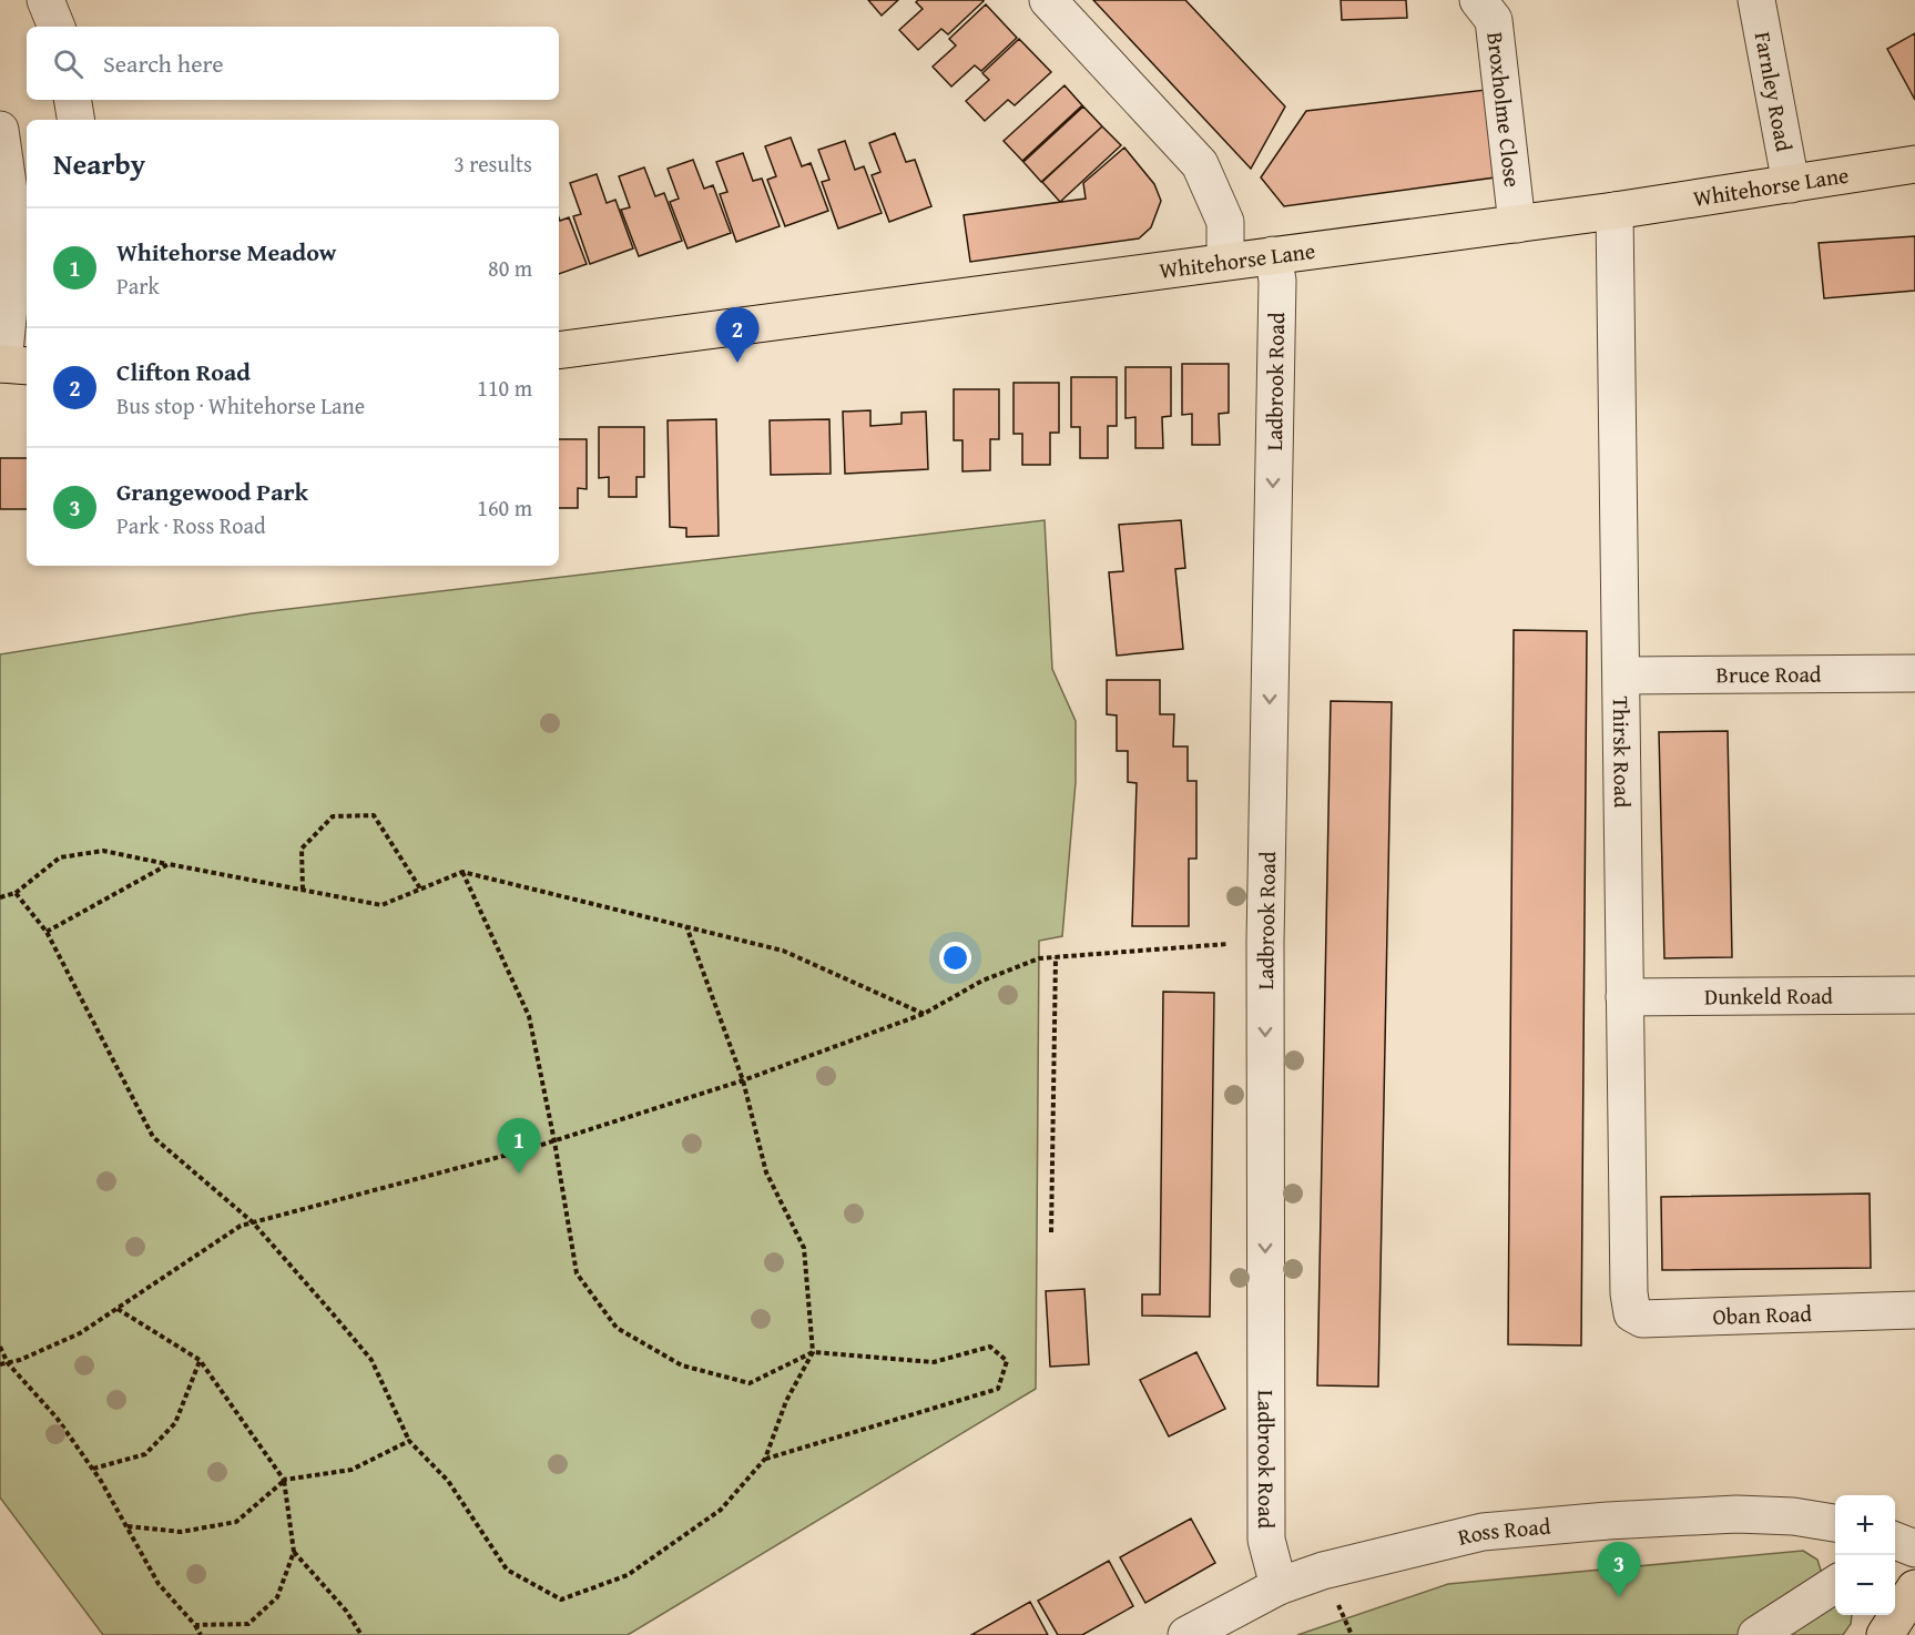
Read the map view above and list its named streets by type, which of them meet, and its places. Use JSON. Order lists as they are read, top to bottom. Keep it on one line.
{"streets":{"main road":["Whitehorse Lane"],"street":["Farnley Road","Broxholme Close","Ladbrook Road","Bruce Road","Thirsk Road","Dunkeld Road","Oban Road","Ross Road"]},"crossings":[["Farnley Road","Whitehorse Lane"],["Broxholme Close","Whitehorse Lane"],["Whitehorse Lane","Ladbrook Road"],["Whitehorse Lane","Thirsk Road"],["Ladbrook Road","Ross Road"],["Bruce Road","Thirsk Road"],["Thirsk Road","Dunkeld Road"],["Thirsk Road","Oban Road"]],"one_way":["Ladbrook Road"],"page":{"search":"Search here","heading":["Nearby","3 results"],"list":[{"mark":"1","name":"Whitehorse Meadow","note":"Park","value":"80 m"},{"mark":"2","name":"Clifton Road","note":"Bus stop · Whitehorse Lane","value":"110 m"},{"mark":"3","name":"Grangewood Park","note":"Park · Ross Road","value":"160 m"}],"pins":["2","1","3"],"map_buttons":["+","−"]}}
